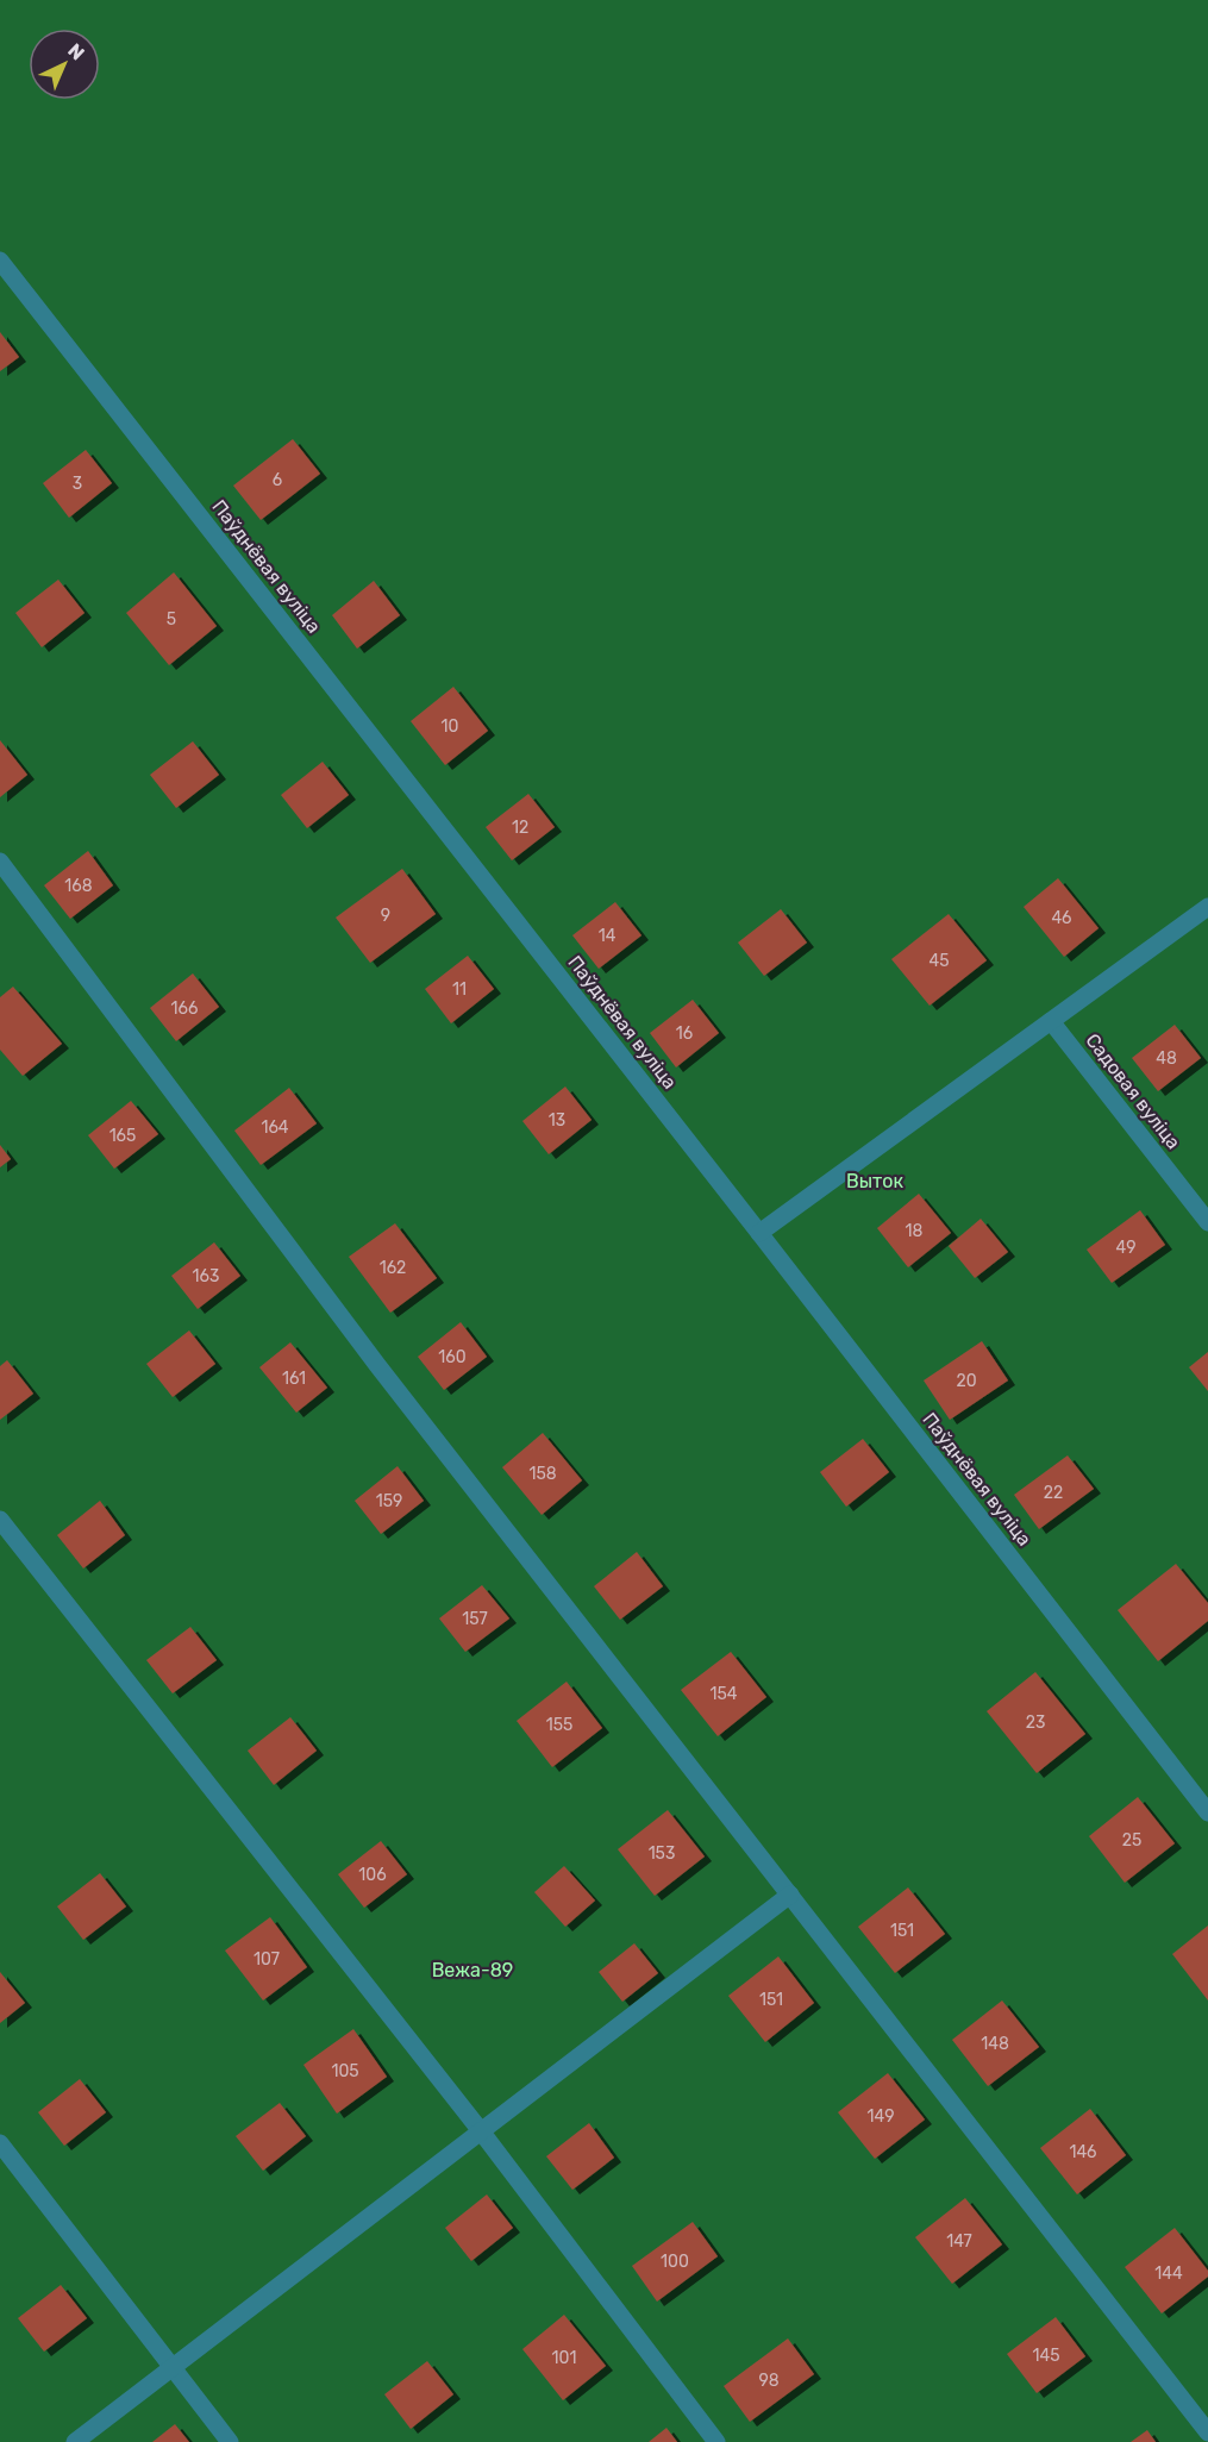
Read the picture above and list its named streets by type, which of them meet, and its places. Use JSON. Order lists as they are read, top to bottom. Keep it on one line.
{"streets":{"street":["Паўднёвая вуліца","Садовая вуліца"]},"parks":["Выток","Вежа-89"],"house_numbers":["6","3","5","10","12","168","9","46","14","45","11","166","16","48","13","164","165","18","49","162","163","160","161","20","158","22","159","157","154","23","155","25","153","106","151","107","151","148","105","149","146","147","100","144","145","101","98"],"north":"top right"}
